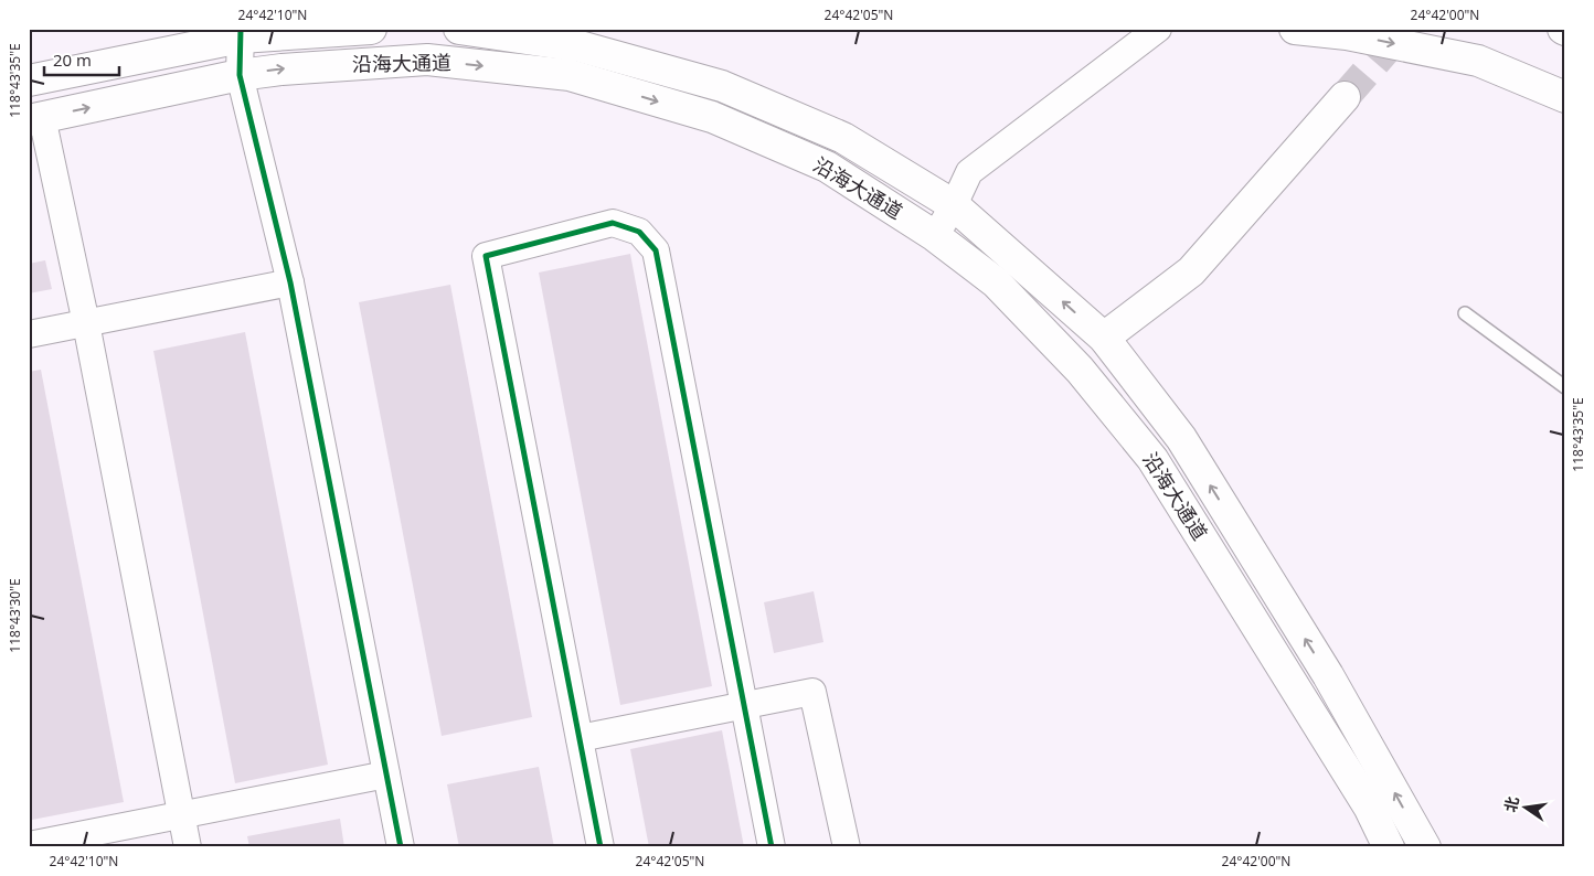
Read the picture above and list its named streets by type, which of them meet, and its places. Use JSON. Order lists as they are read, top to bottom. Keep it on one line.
{"streets":{"main road":["沿海大通道"]},"scale_bar":"20 m","north":"left","coordinates":["24°42'10\"N","24°42'05\"N","24°42'00\"N","118°43'35\"E","118°43'30\"E"]}
